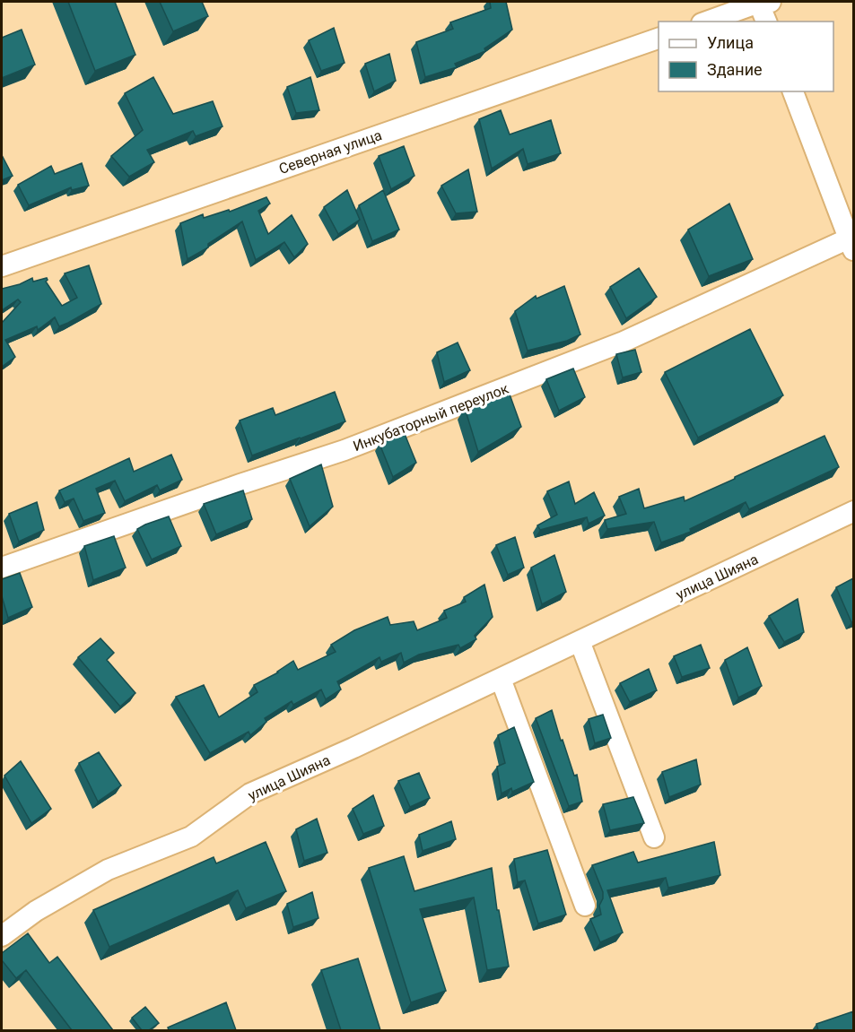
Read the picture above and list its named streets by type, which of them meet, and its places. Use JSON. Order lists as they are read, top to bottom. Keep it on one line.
{"streets":{"street":["Северная улица","Инкубаторный переулок","улица Шияна"]},"legend":["Улица","Здание"]}
